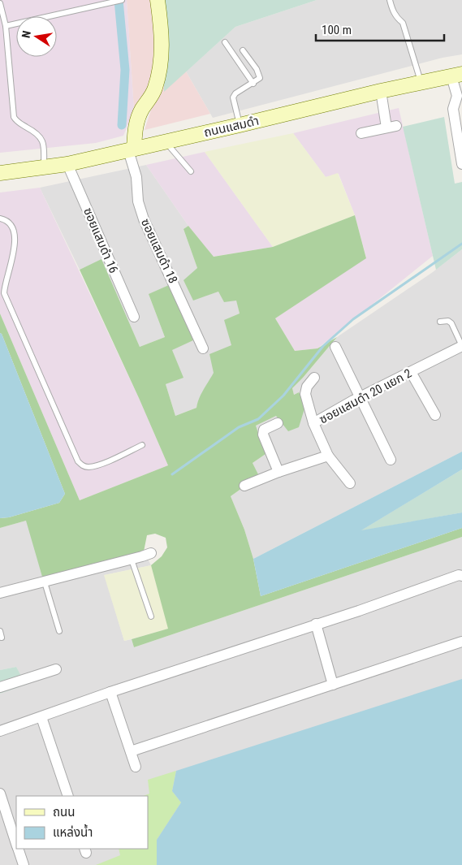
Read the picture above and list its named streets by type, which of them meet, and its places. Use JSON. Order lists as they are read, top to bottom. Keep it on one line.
{"streets":{"street":["ถนนแสมดำ","ซอยแสมดำ 16","ซอยแสมดำ 18","ซอยแสมดำ 20 แยก 2"]},"crossings":[["ถนนแสมดำ","ซอยแสมดำ 16"],["ถนนแสมดำ","ซอยแสมดำ 18"]],"legend":["ถนน","แหล่งน้ำ"],"scale_bar":"100 m","north":"left"}
